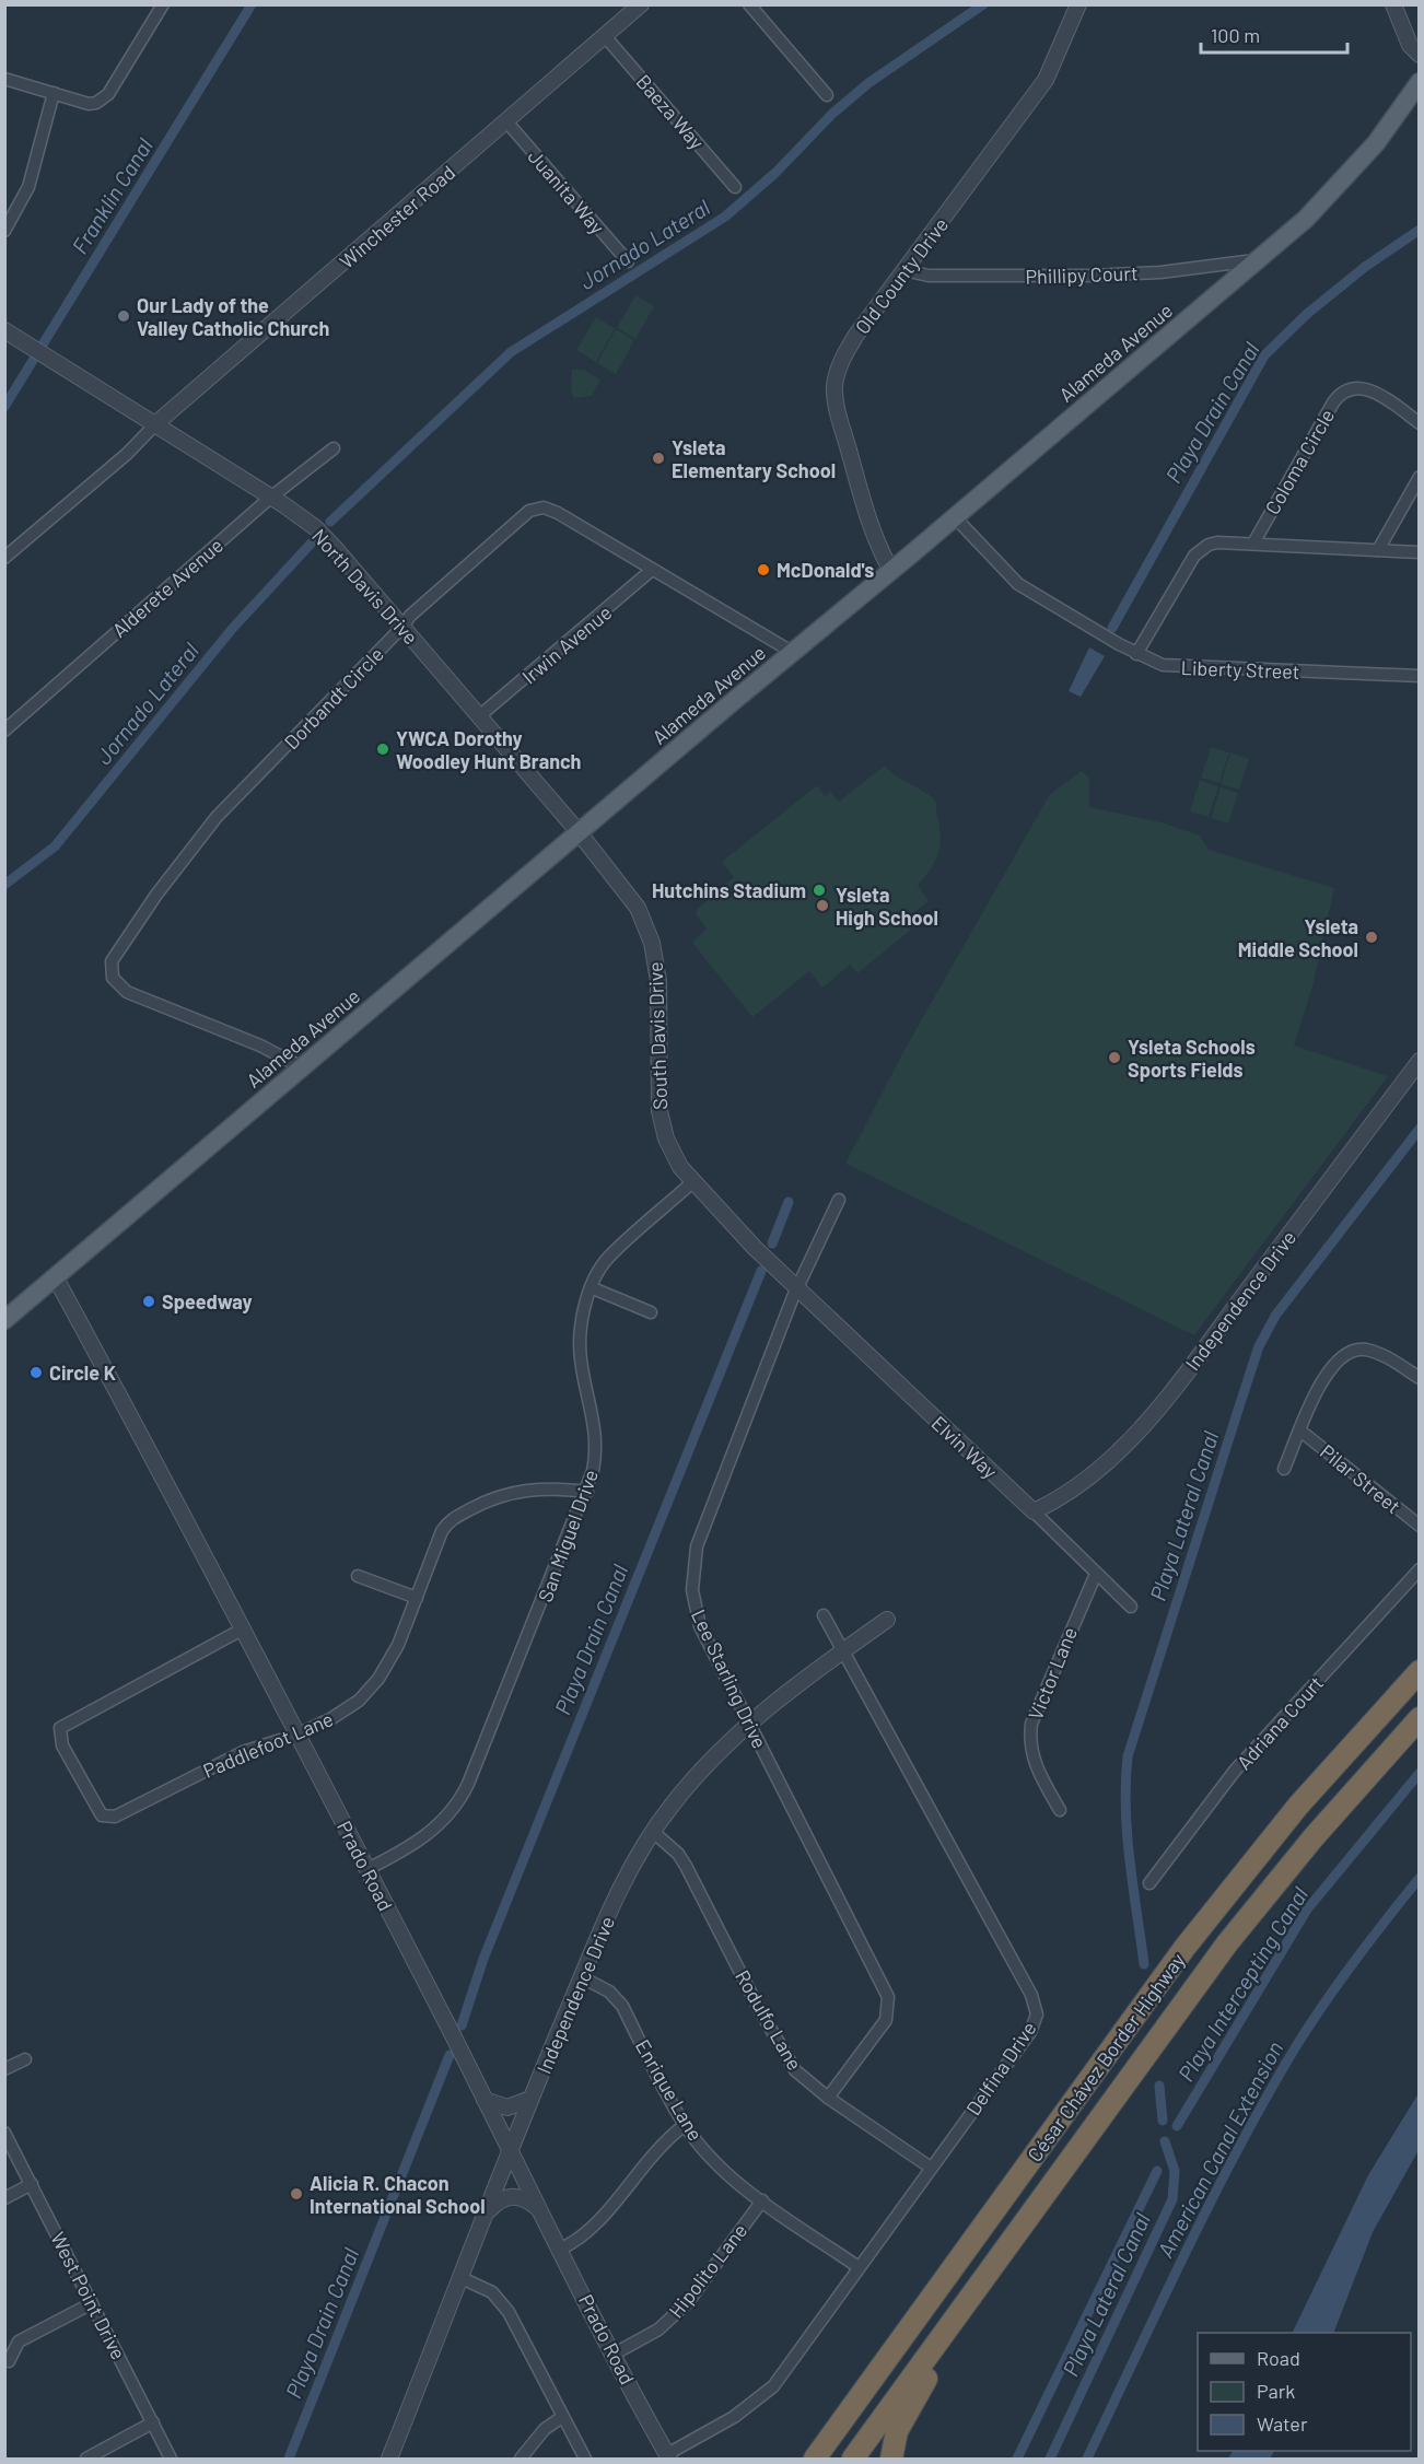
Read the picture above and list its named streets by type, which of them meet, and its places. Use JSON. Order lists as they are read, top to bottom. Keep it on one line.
{"streets":{"highway":["César Chávez Border Highway"],"main road":["Alameda Avenue"],"street":["Baeza Way","Juanita Way","Winchester Road","Phillipy Court","Old County Drive","Coloma Circle","North Davis Drive","Alderete Avenue","Irwin Avenue","Liberty Street","Dorbandt Circle","South Davis Drive","Independence Drive","Elvin Way","Pilar Street","San Miguel Drive","Victor Lane","Lee Starling Drive","Adriana Court","Paddlefoot Lane","Prado Road","Rodulfo Lane","Delfina Drive","Enrique Lane","Hipolito Lane","West Point Drive"]},"crossings":[["Baeza Way","Winchester Road"],["Juanita Way","Winchester Road"],["Winchester Road","North Davis Drive"],["Phillipy Court","Old County Drive"],["Phillipy Court","Alameda Avenue"],["Old County Drive","Alameda Avenue"],["Alameda Avenue","North Davis Drive"],["Alameda Avenue","Liberty Street"],["Alameda Avenue","Dorbandt Circle"],["Alameda Avenue","South Davis Drive"],["Alameda Avenue","Prado Road"],["Coloma Circle","Liberty Street"],["North Davis Drive","Alderete Avenue"],["North Davis Drive","Irwin Avenue"],["North Davis Drive","Dorbandt Circle"],["North Davis Drive","South Davis Drive"],["Irwin Avenue","Dorbandt Circle"],["South Davis Drive","Elvin Way"],["South Davis Drive","San Miguel Drive"],["South Davis Drive","Lee Starling Drive"],["Independence Drive","Elvin Way"],["Independence Drive","Lee Starling Drive"],["Independence Drive","Prado Road"],["Independence Drive","Rodulfo Lane"],["Independence Drive","Delfina Drive"],["Independence Drive","Enrique Lane"],["Elvin Way","Victor Lane"],["Elvin Way","Lee Starling Drive"],["San Miguel Drive","Paddlefoot Lane"],["San Miguel Drive","Prado Road"],["Lee Starling Drive","Rodulfo Lane"],["Paddlefoot Lane","Prado Road"],["Prado Road","Delfina Drive"],["Prado Road","Hipolito Lane"],["Rodulfo Lane","Delfina Drive"],["Delfina Drive","Enrique Lane"],["Enrique Lane","Hipolito Lane"]],"water":["Franklin Canal","Jornado Lateral","Playa Drain Canal","Playa Lateral Canal","Playa Intercepting Canal","American Canal Extension"],"places":["Our Lady of the Valley Catholic Church","Ysleta Elementary School","McDonald's","YWCA Dorothy Woodley Hunt Branch","Hutchins Stadium","Ysleta High School","Ysleta Middle School","Ysleta Schools Sports Fields","Speedway","Circle K","Alicia R. Chacon International School"],"legend":["Road","Park","Water"],"scale_bar":"100 m"}
